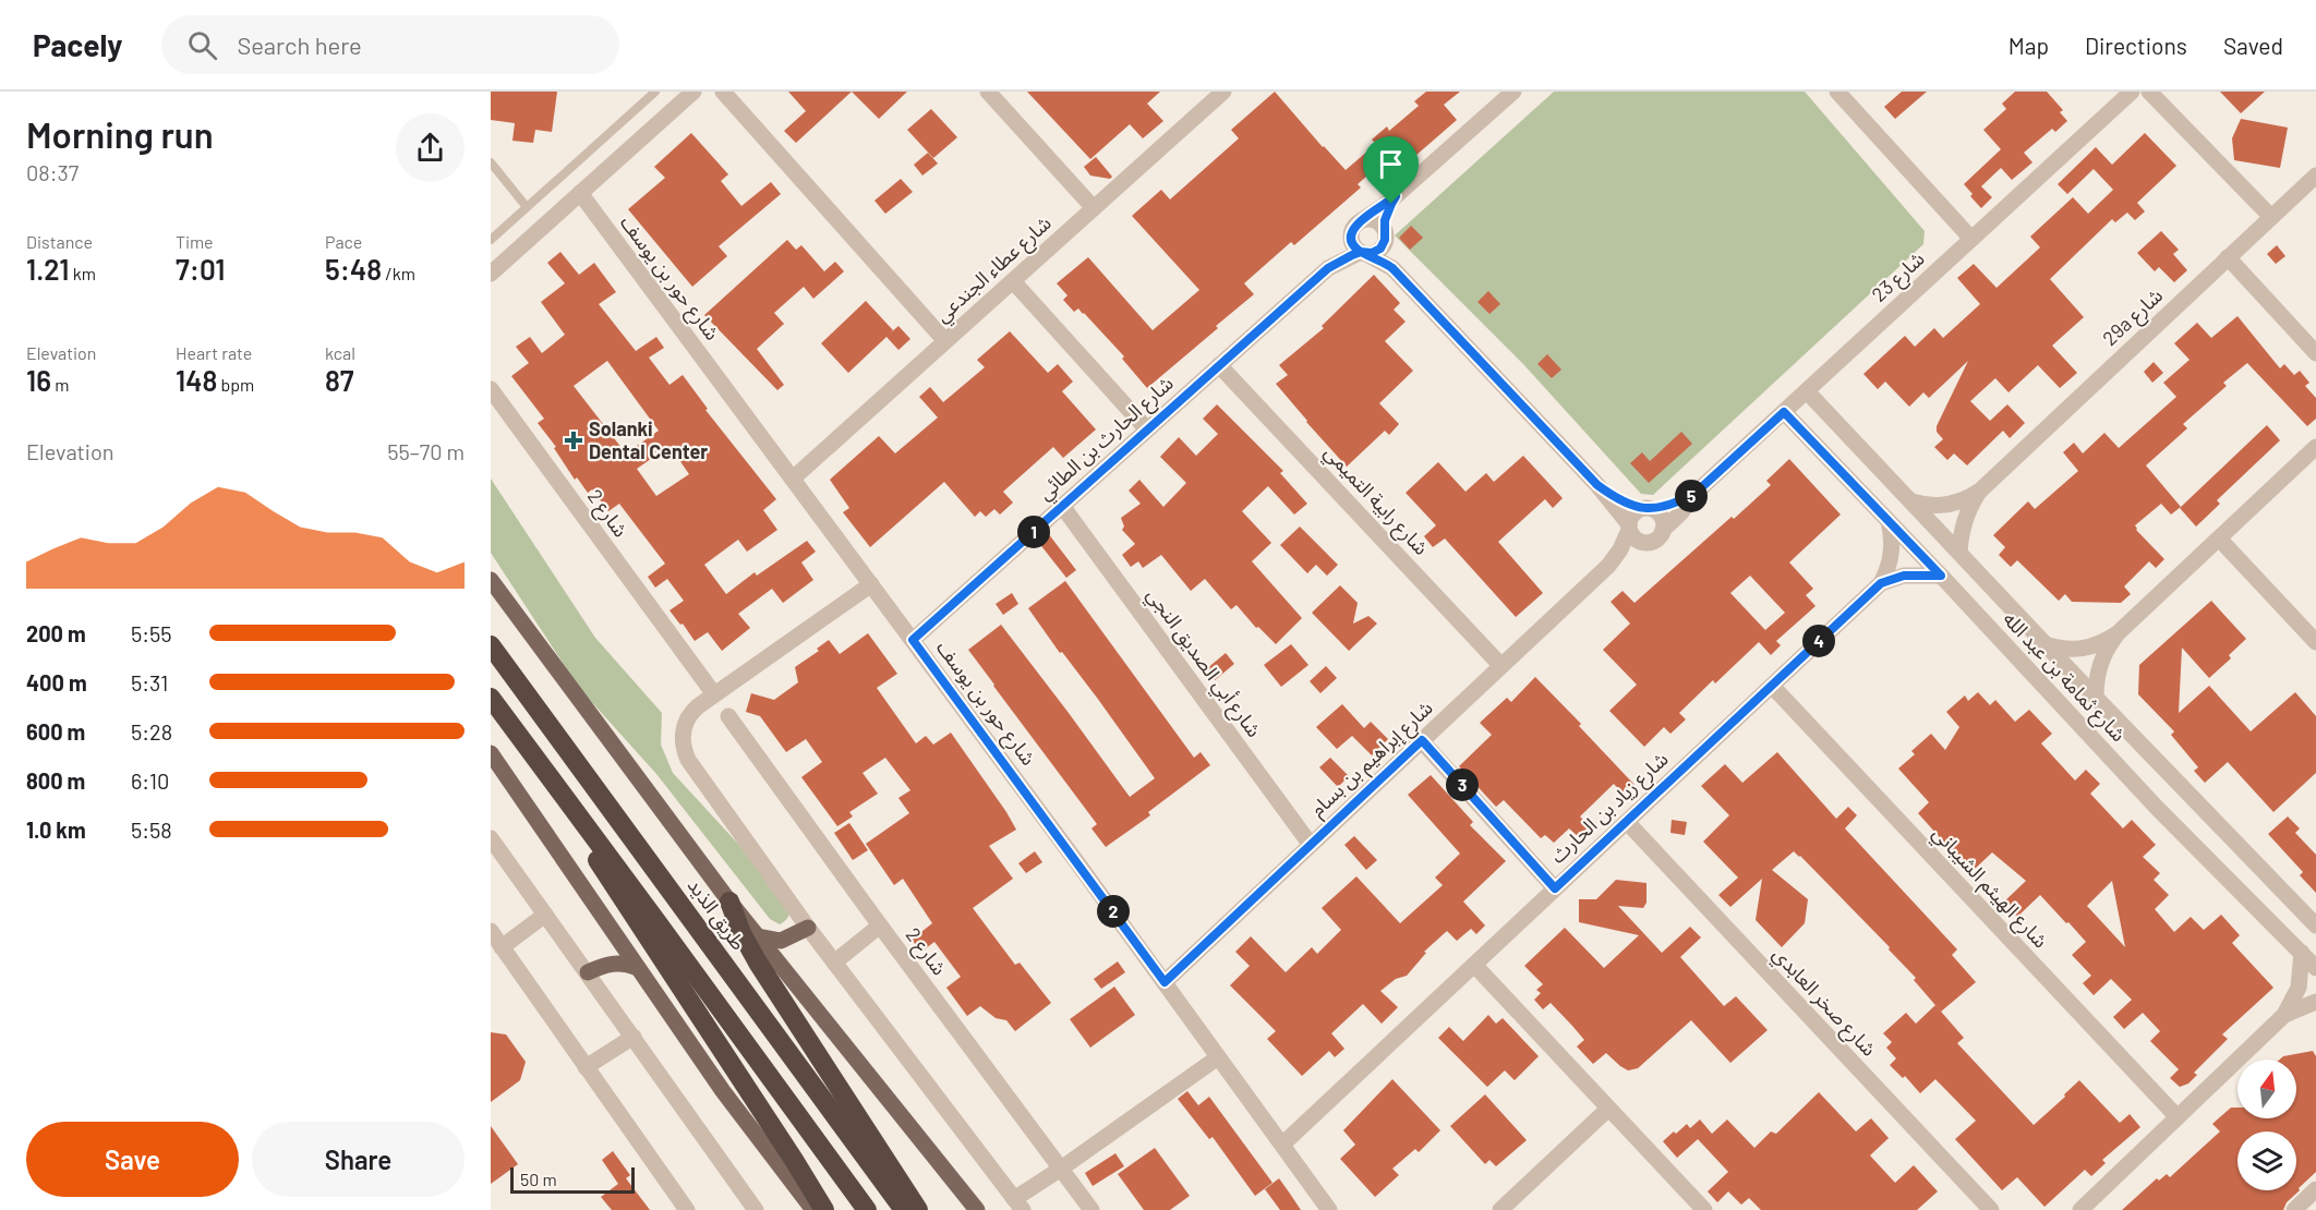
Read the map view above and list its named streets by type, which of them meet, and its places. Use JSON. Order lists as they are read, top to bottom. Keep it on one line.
{"streets":{"highway":["طريق الذيد"],"street":["شارع عطاء الجندعي","شارع 23","شارع حور بن يوسف","29a شارع","شارع الحارث بن الطائي","شارع رابية التميمي","شارع 2","شارع أبي الصديق النجي","شارع ثمامة بن عبد الله","شارع إبراهيم بن بسام","شارع زياد بن الحارث","شارع الهيثم الشيباني","شارع صخر العابدي"]},"crossings":[["شارع عطاء الجندعي","شارع حور بن يوسف"],["شارع 23","شارع ثمامة بن عبد الله"],["شارع 23","شارع إبراهيم بن بسام"],["شارع حور بن يوسف","شارع الحارث بن الطائي"],["شارع حور بن يوسف","شارع إبراهيم بن بسام"],["شارع حور بن يوسف","شارع زياد بن الحارث"],["29a شارع","شارع ثمامة بن عبد الله"],["شارع الحارث بن الطائي","شارع رابية التميمي"],["شارع الحارث بن الطائي","شارع أبي الصديق النجي"],["شارع رابية التميمي","شارع إبراهيم بن بسام"],["شارع أبي الصديق النجي","شارع إبراهيم بن بسام"],["شارع ثمامة بن عبد الله","شارع زياد بن الحارث"],["شارع زياد بن الحارث","شارع الهيثم الشيباني"],["شارع زياد بن الحارث","شارع صخر العابدي"]],"places":{"health":["Solanki Dental Center"]},"scale_bar":"50 m","north":"top","page":{"header":"Pacely","search":"Search here","nav":["Map","Directions","Saved"],"heading":["Morning run","08:37"],"stats":[["Distance","1.21 km"],["Time","7:01"],["Pace","5:48 /km"],["Elevation","16 m"],["Heart rate","148 bpm"],["kcal","87"]],"chart":["Elevation","55–70 m"],"pins":["5","1","4","3","2"],"list":[{"name":"200 m","note":"5:55"},{"name":"400 m","note":"5:31"},{"name":"600 m","note":"5:28"},{"name":"800 m","note":"6:10"},{"name":"1.0 km","note":"5:58"}],"buttons":["Save","Share"],"scale":"50 m"}}
